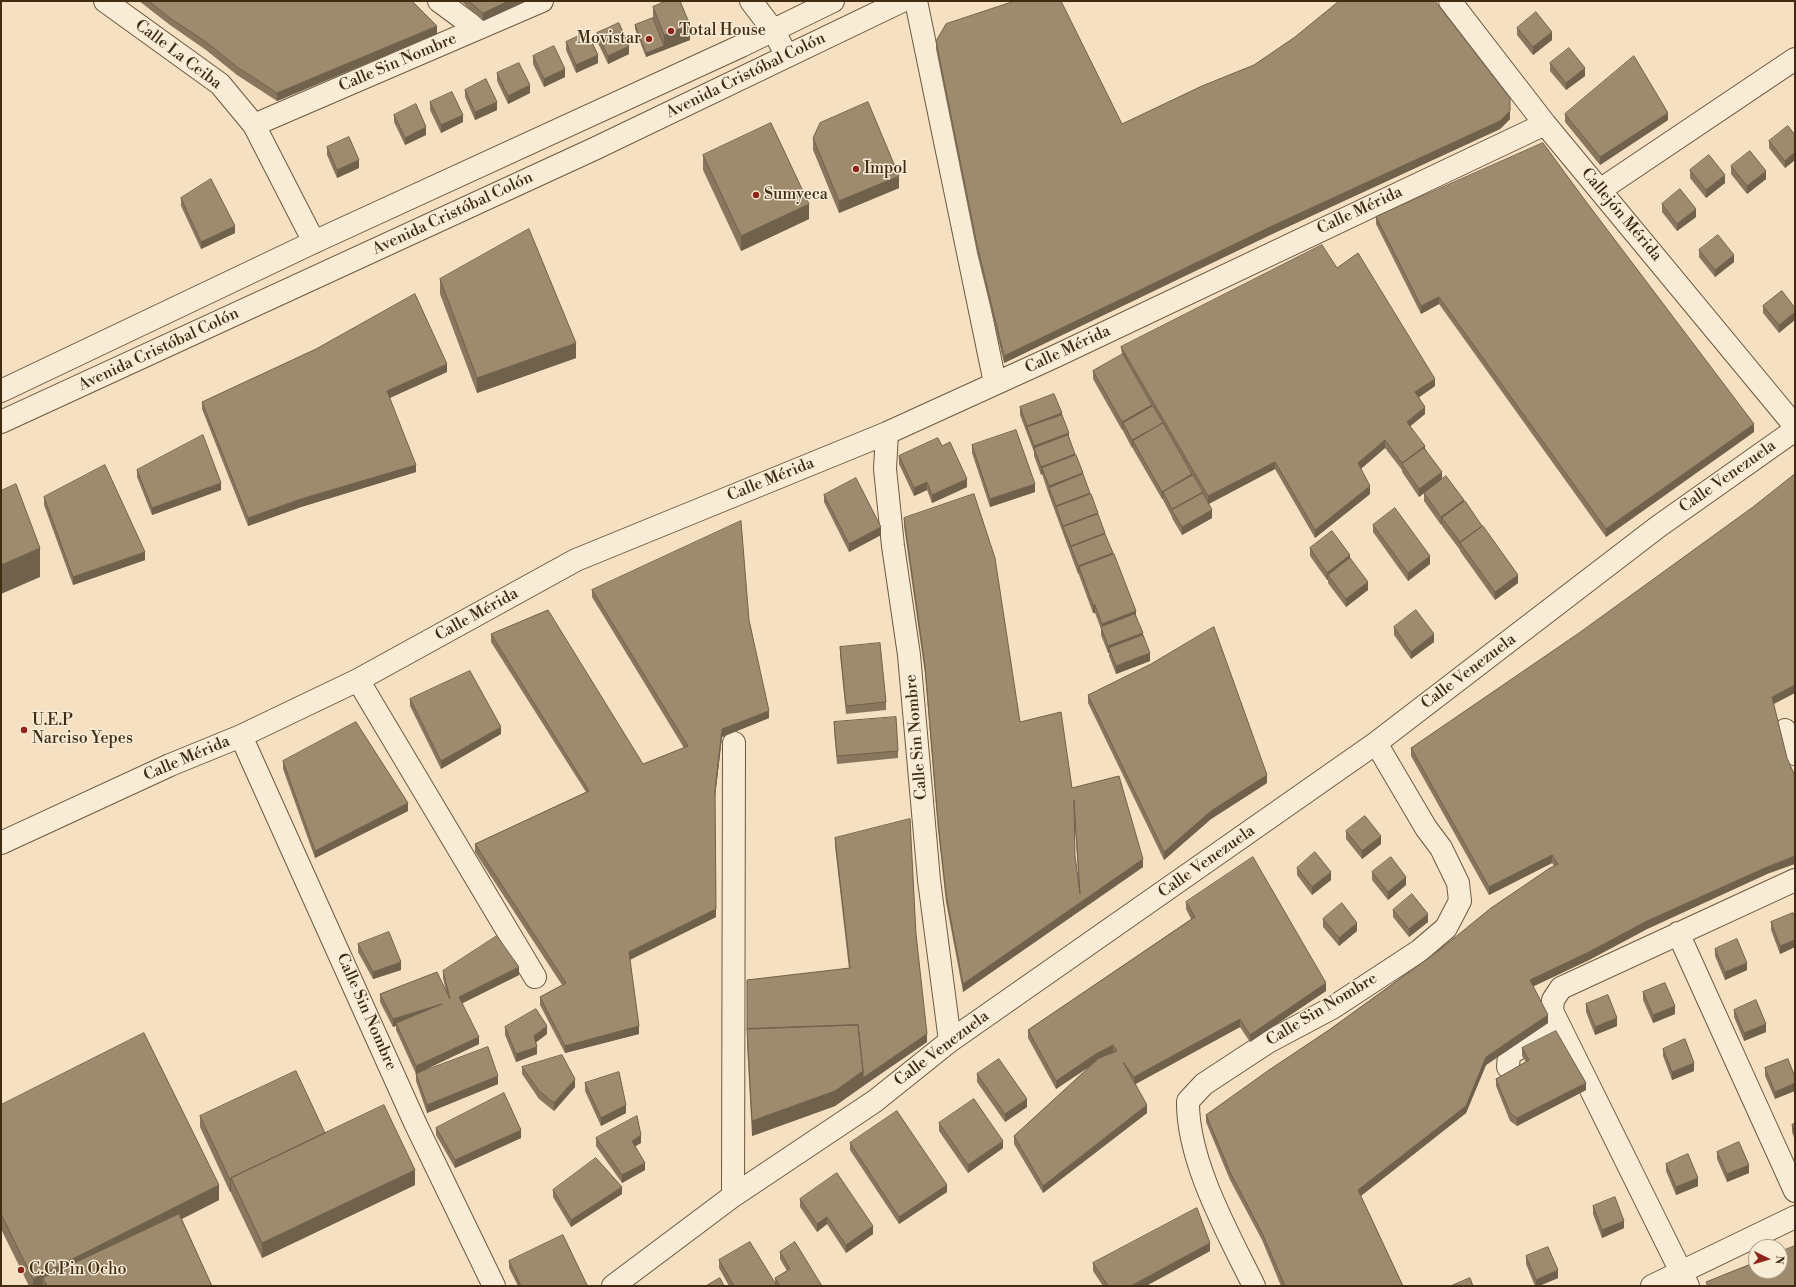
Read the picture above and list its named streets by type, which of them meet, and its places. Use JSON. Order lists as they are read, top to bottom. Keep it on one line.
{"streets":{"street":["Calle La Ceiba","Calle Sin Nombre","Avenida Cristóbal Colón","Calle Mérida","Callejón Mérida","Calle Venezuela"]},"crossings":[["Calle La Ceiba","Calle Sin Nombre"],["Calle La Ceiba","Avenida Cristóbal Colón"],["Calle Sin Nombre","Calle Mérida"],["Calle Sin Nombre","Calle Venezuela"],["Calle Mérida","Callejón Mérida"]],"places":["Total House","Movistar","Impol","Sumyeca","U.E.P Narciso Yepes","C.C Pin Ocho"],"north":"right"}
